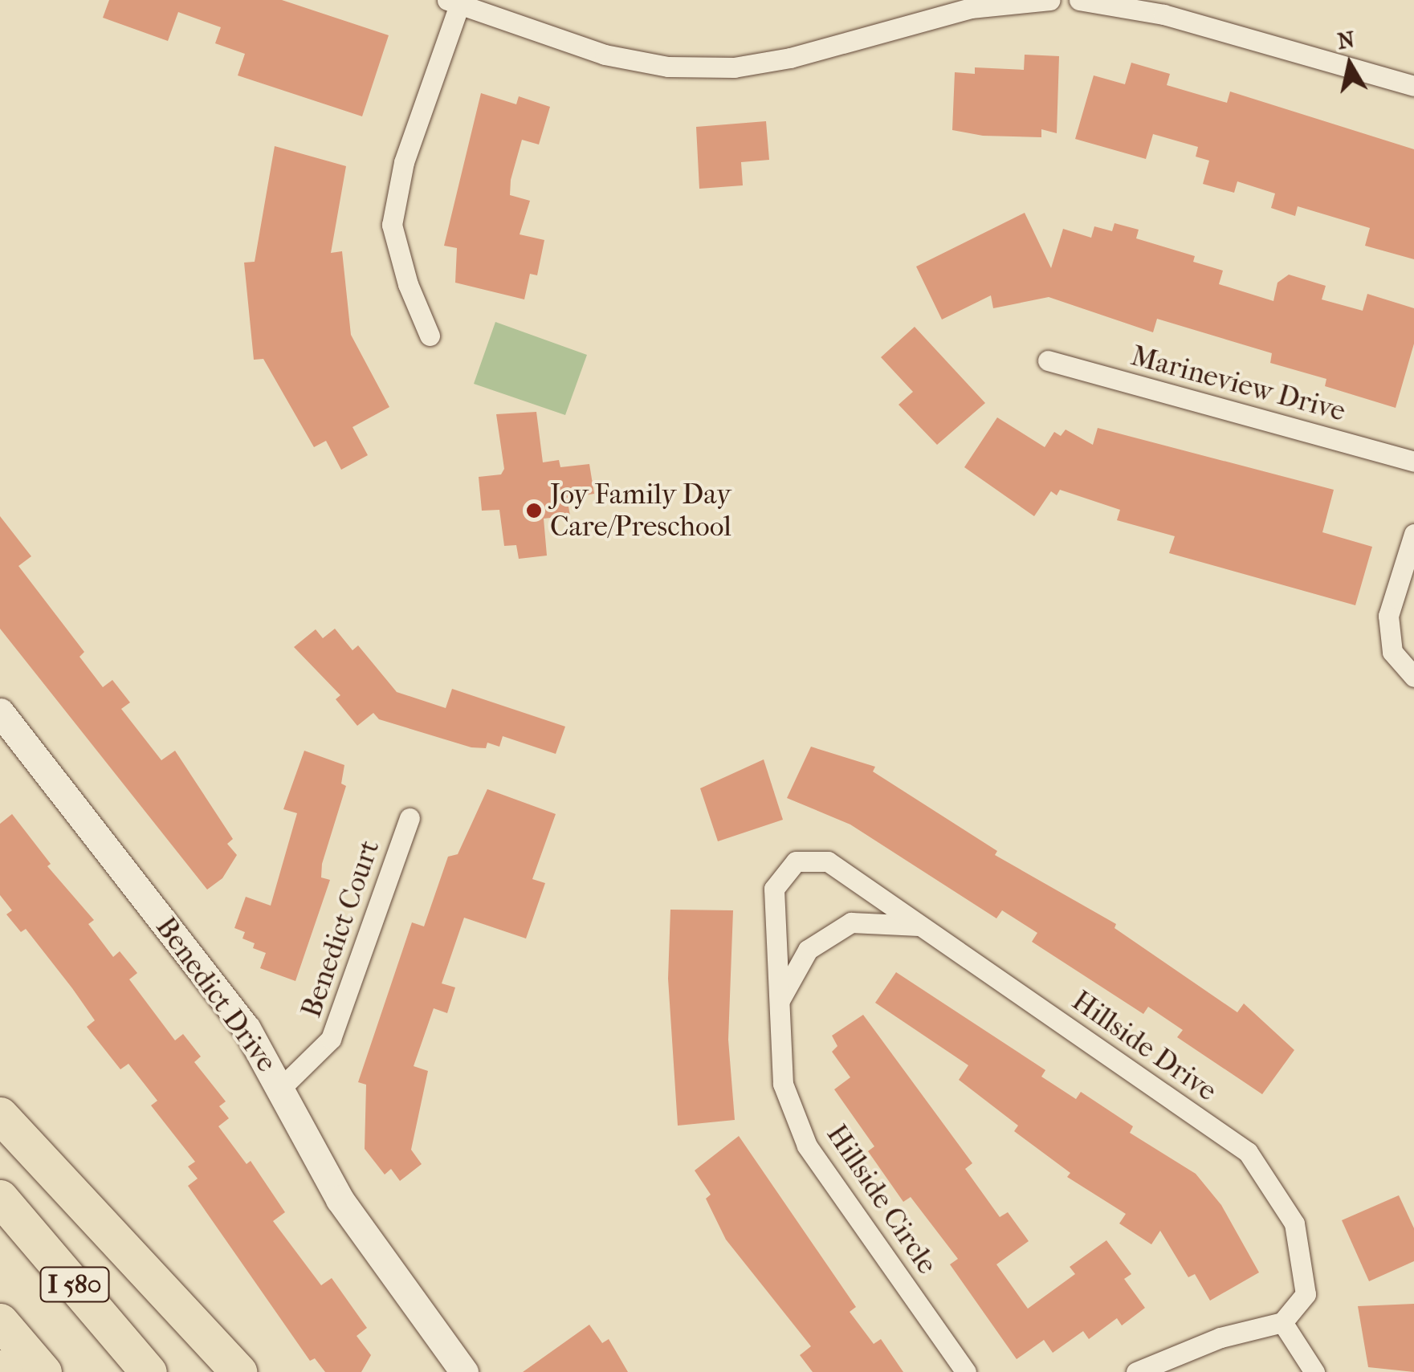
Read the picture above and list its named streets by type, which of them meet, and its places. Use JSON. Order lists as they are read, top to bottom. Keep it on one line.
{"streets":{"highway":["I 580"],"street":["Marineview Drive","Benedict Court","Benedict Drive","Hillside Drive","Hillside Circle"]},"crossings":[["Benedict Court","Benedict Drive"],["Hillside Drive","Hillside Circle"]],"places":["Joy Family Day Care/Preschool"],"north":"top"}
